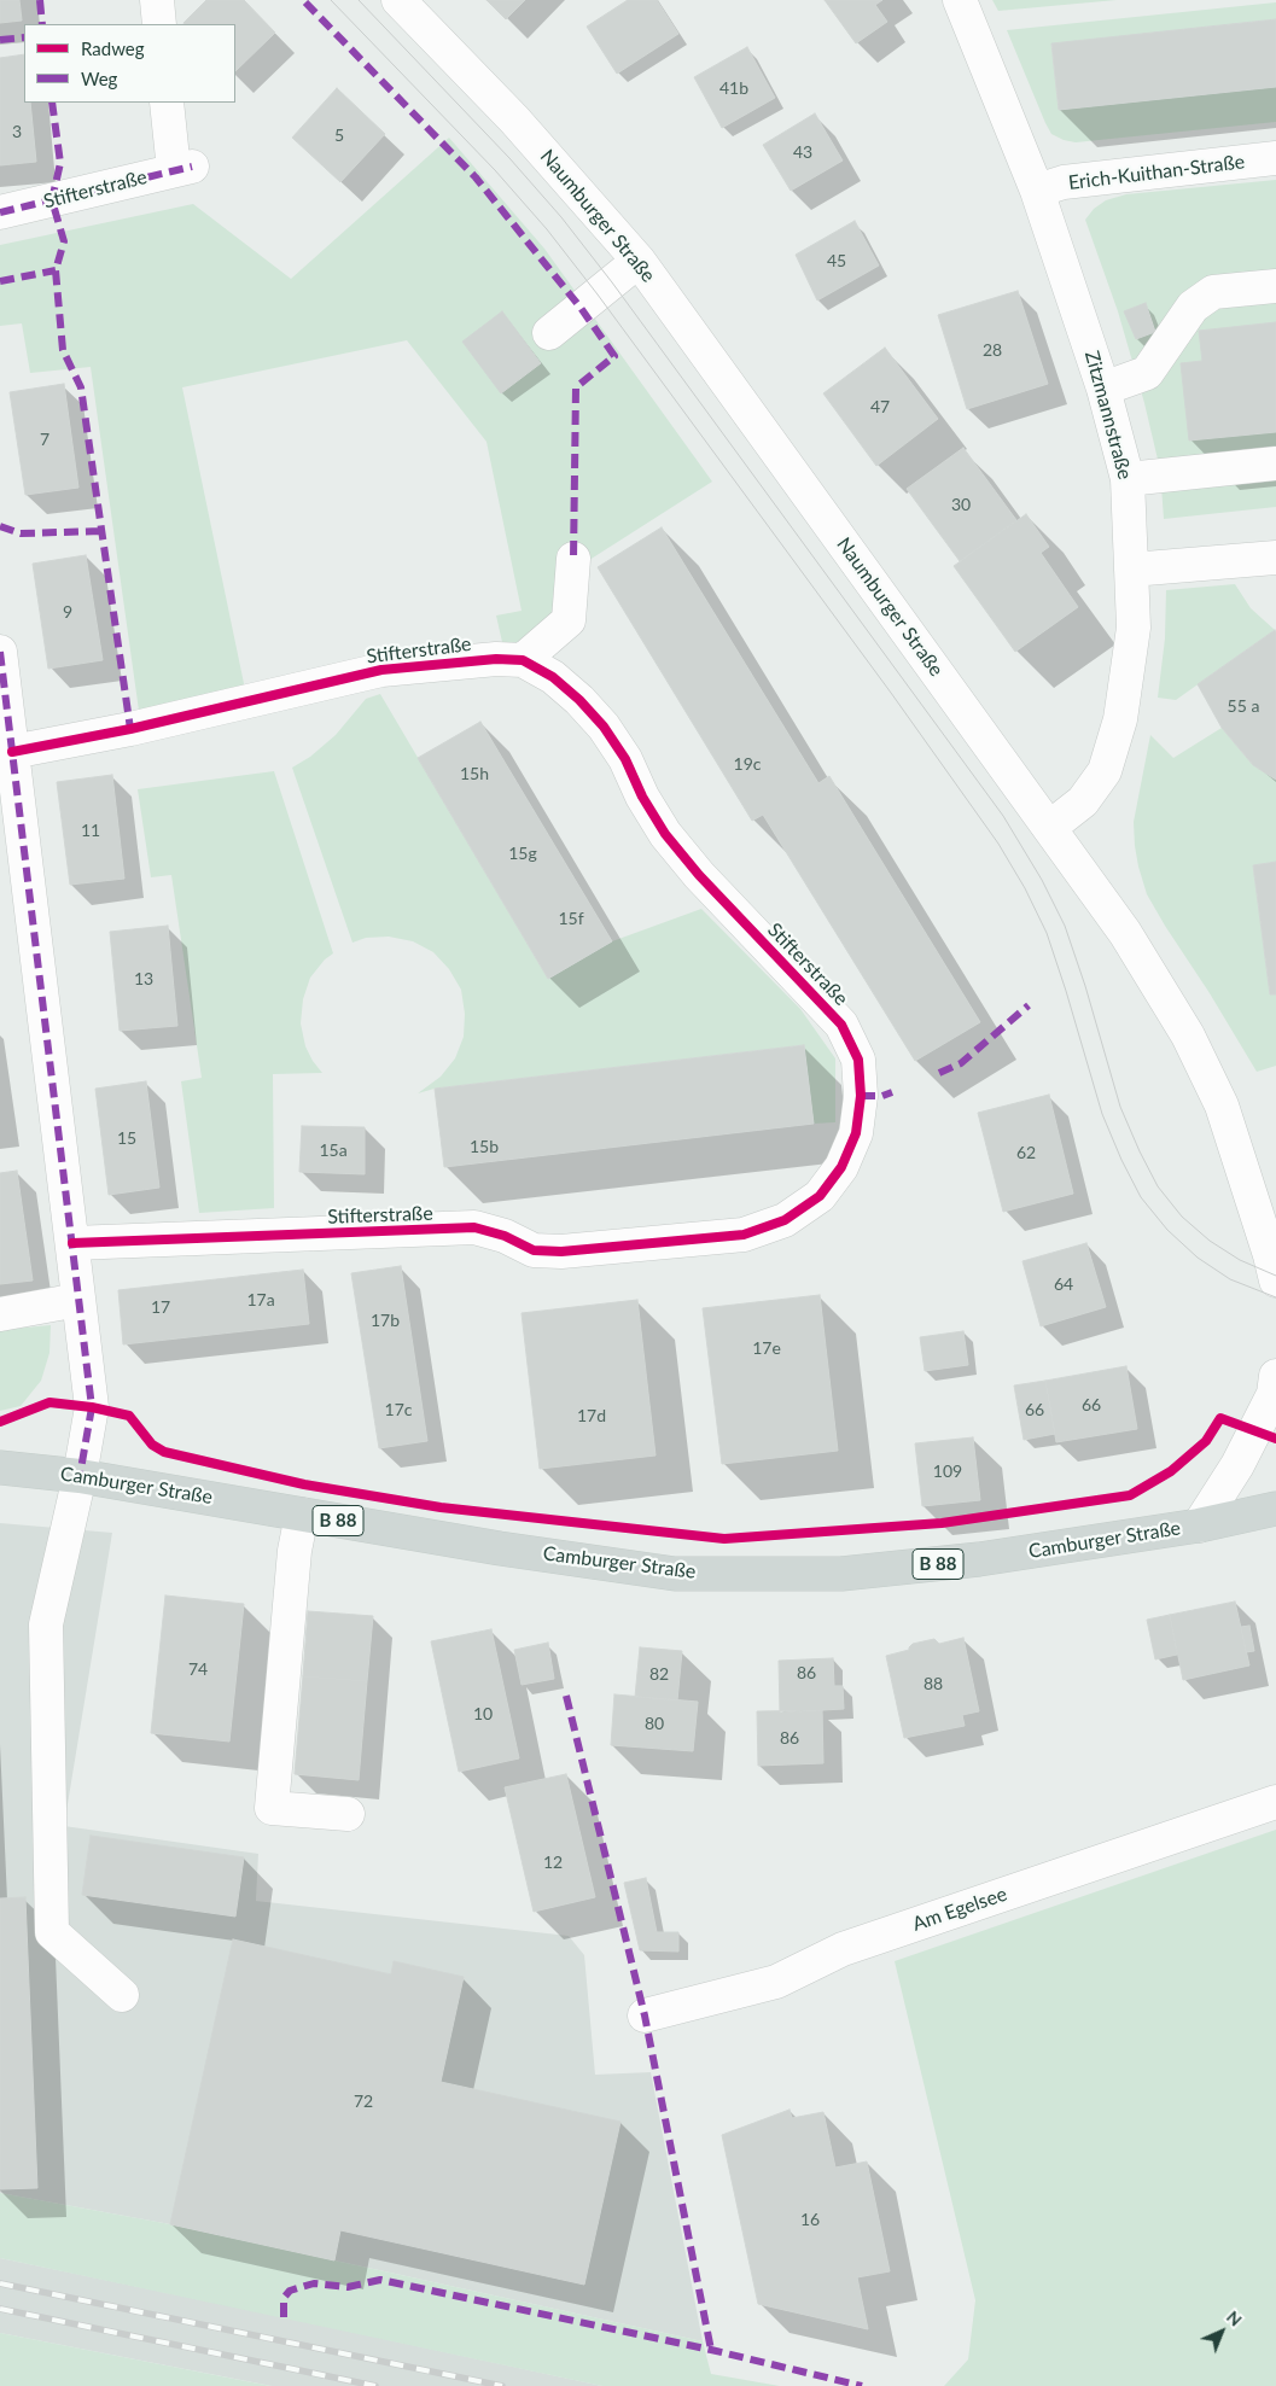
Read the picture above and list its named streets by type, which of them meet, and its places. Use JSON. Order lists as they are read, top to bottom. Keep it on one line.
{"streets":{"main road":["Camburger Straße","B 88"],"street":["Erich-Kuithan-Straße","Stifterstraße","Naumburger Straße","Zitzmannstraße","Am Egelsee"]},"crossings":[["Erich-Kuithan-Straße","Zitzmannstraße"],["Naumburger Straße","Zitzmannstraße"]],"house_numbers":["41b","3","5","43","45","28","47","7","30","9","55 a","19c","15h","11","15g","15f","13","15","15b","15a","62","64","17a","17","17b","17e","66","17c","66","17d","109","74","86","82","88","10","80","86","12","72","16"],"legend":["Radweg","Weg"],"north":"top right"}
